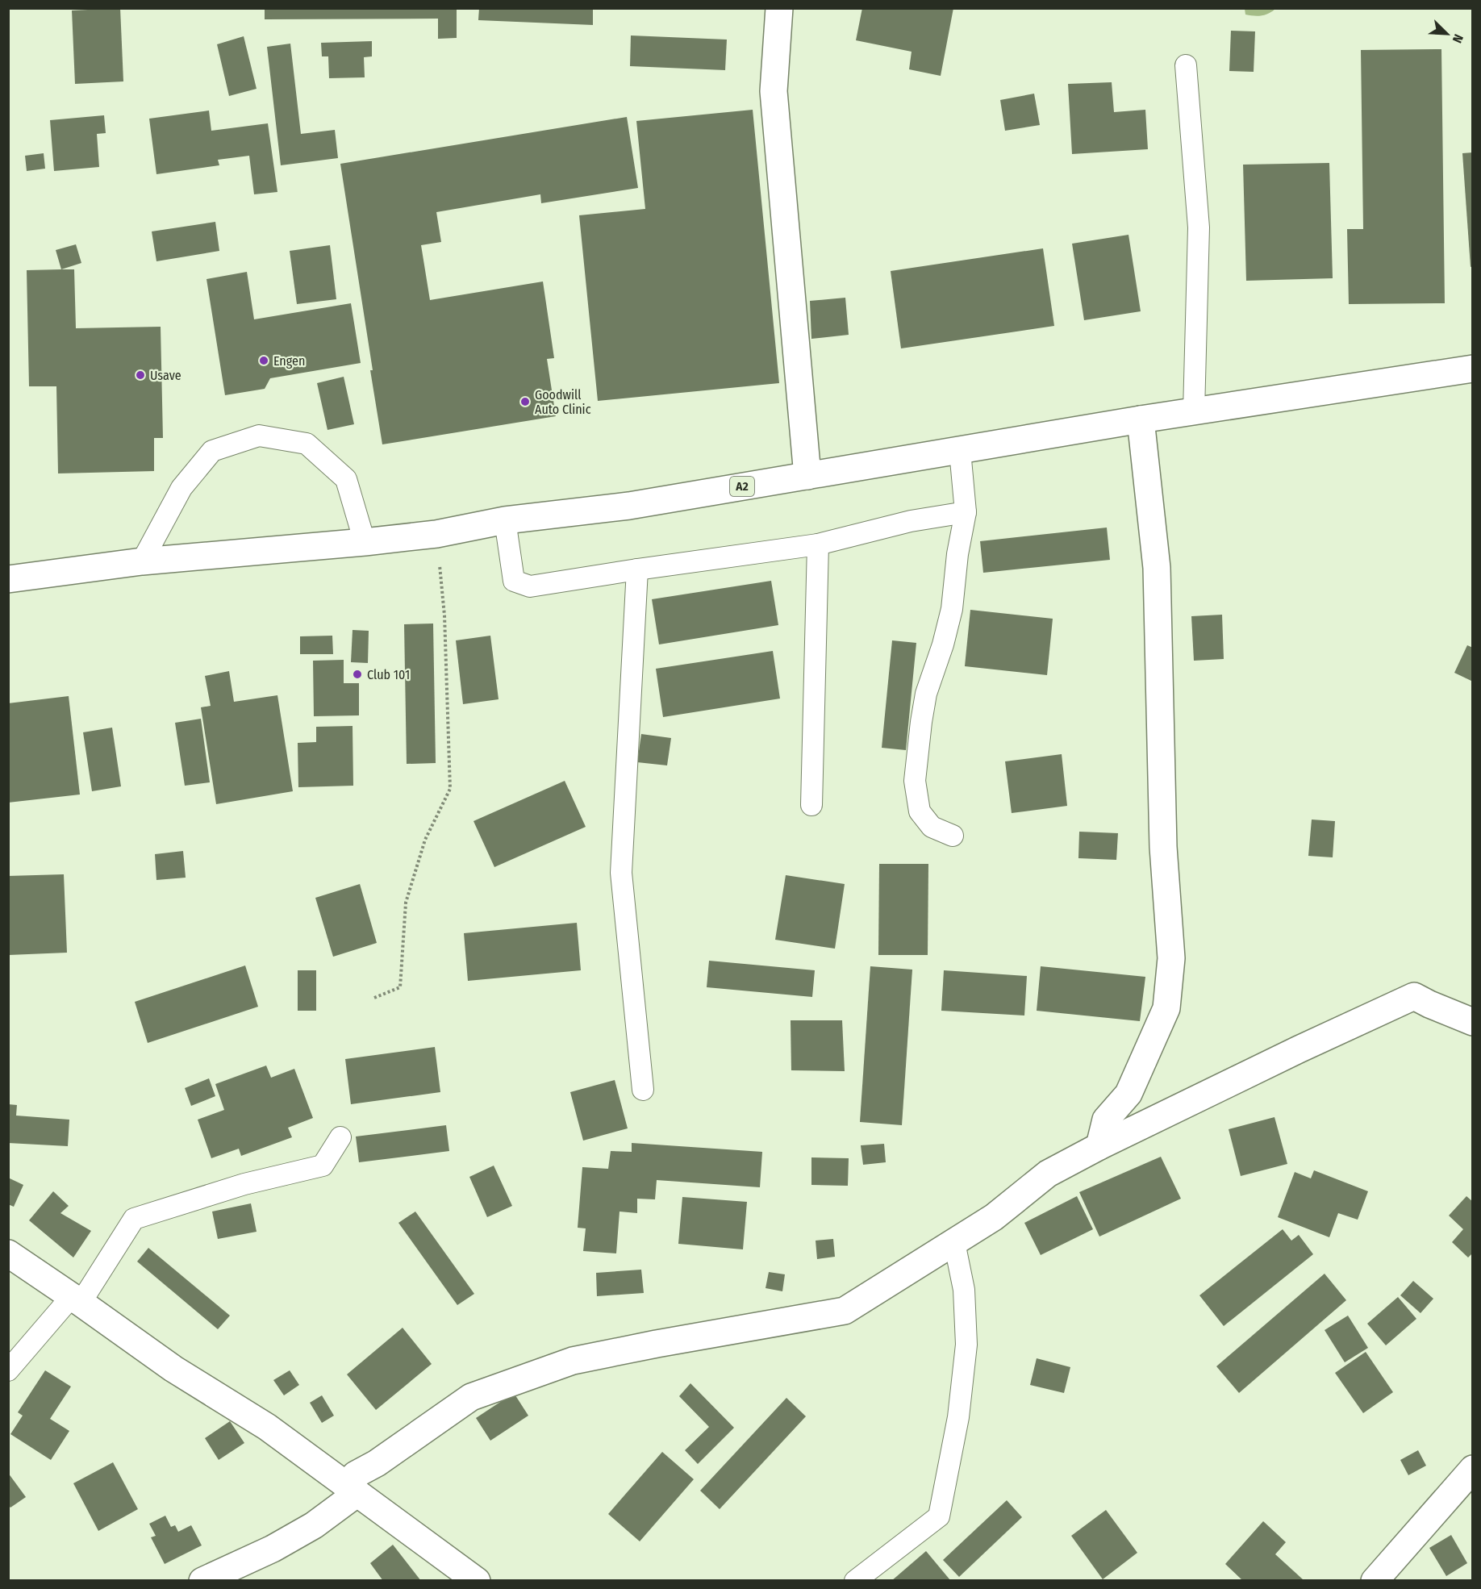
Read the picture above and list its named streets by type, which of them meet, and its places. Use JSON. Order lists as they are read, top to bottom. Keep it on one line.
{"streets":{"street":["A2"]},"places":["Engen","Usave","Goodwill Auto Clinic","Club 101"],"north":"bottom right"}
